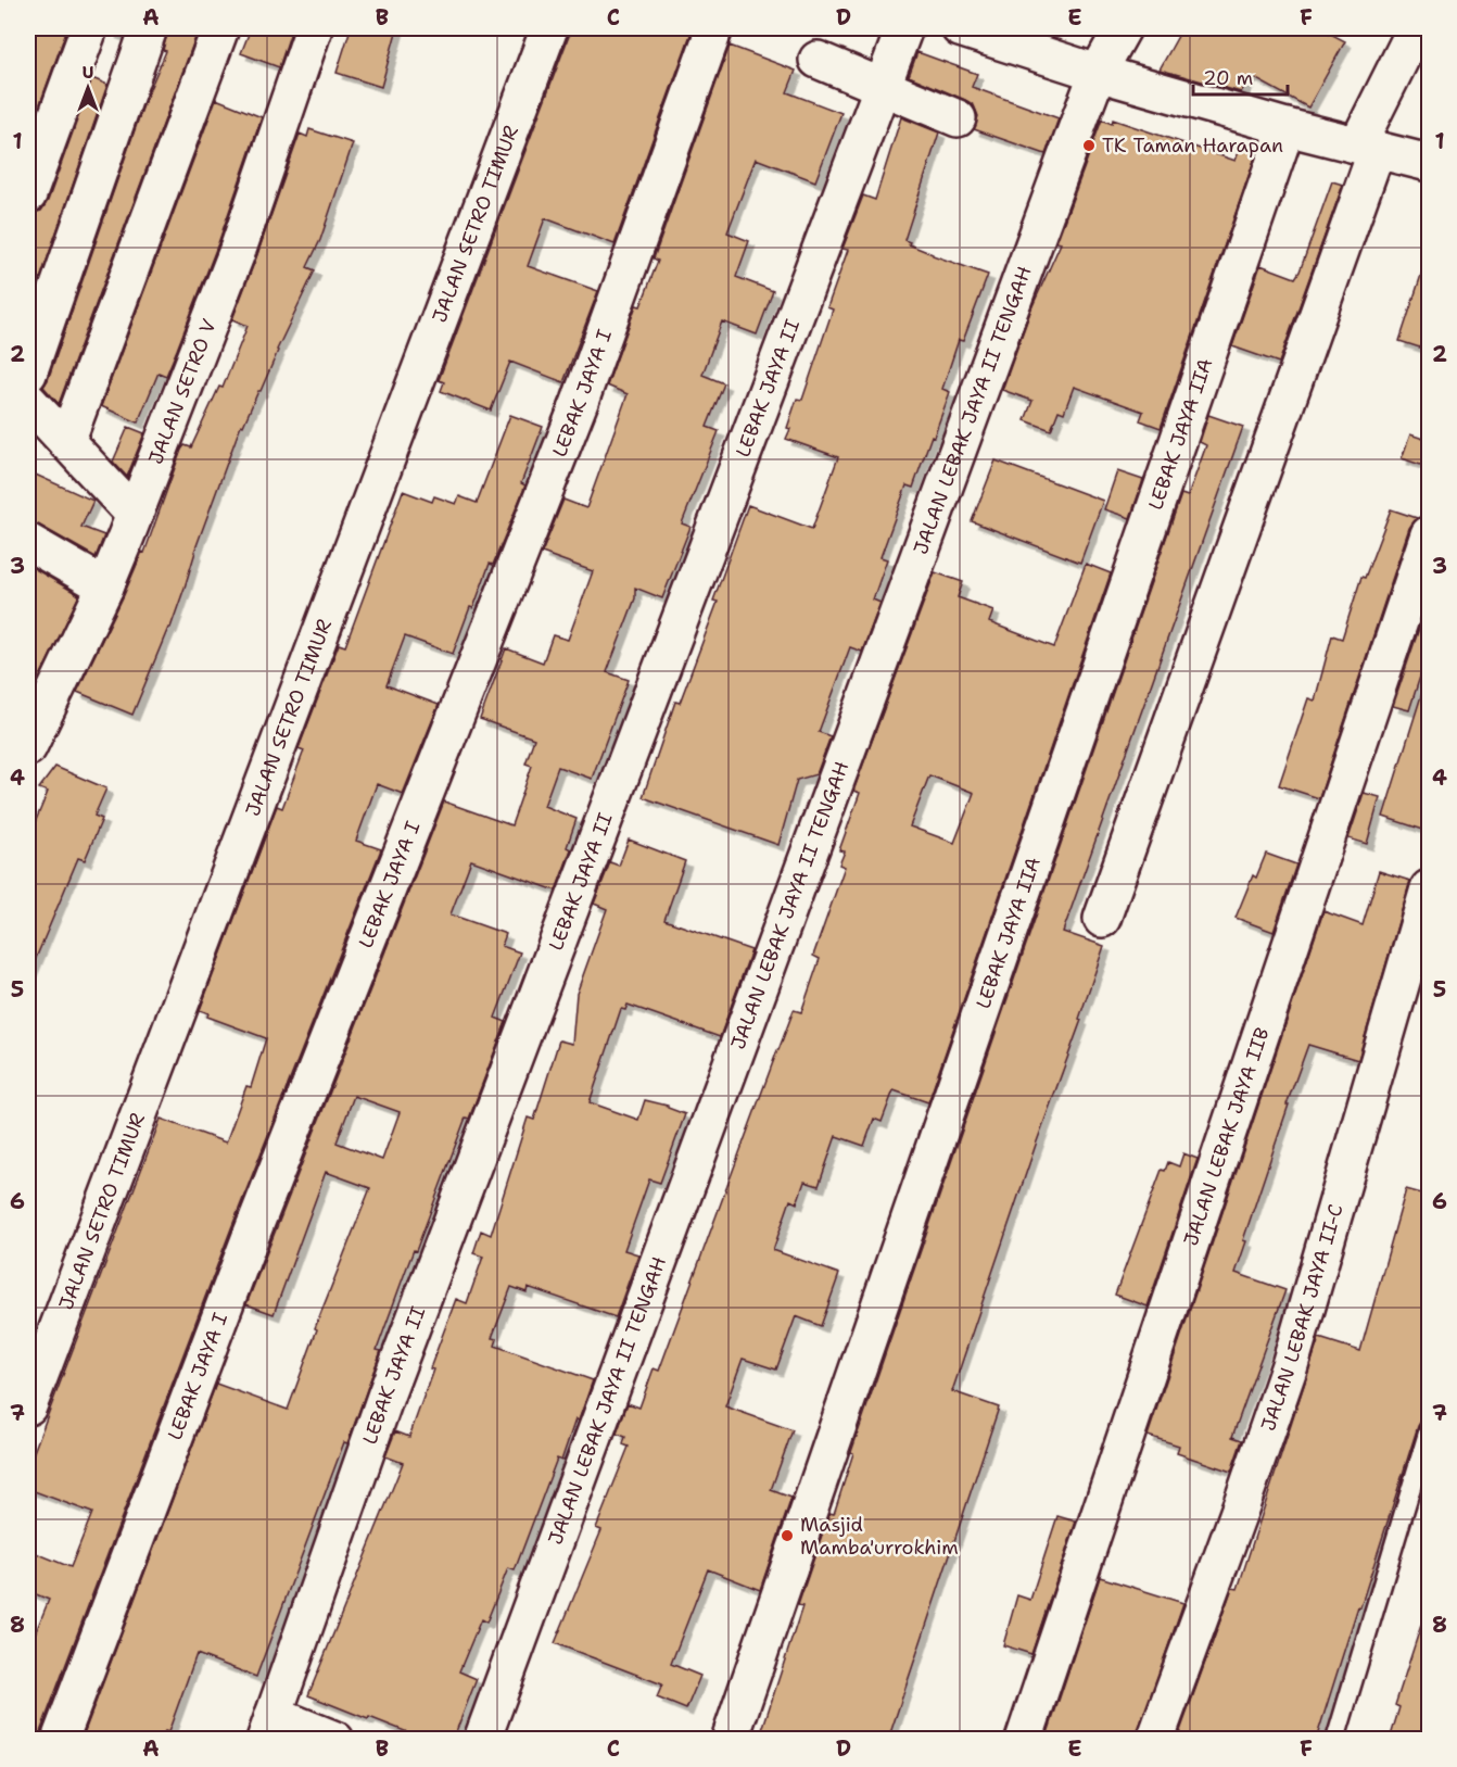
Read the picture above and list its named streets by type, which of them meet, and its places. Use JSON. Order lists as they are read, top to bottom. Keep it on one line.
{"streets":{"street":["JALAN SETRO TIMUR","LEBAK JAYA II","JALAN SETRO V","LEBAK JAYA I","JALAN LEBAK JAYA II TENGAH","LEBAK JAYA IIA","JALAN LEBAK JAYA IIB","JALAN LEBAK JAYA II-C"]},"places":["TK Taman Harapan","Masjid Mamba'urrokhim"],"scale_bar":"20 m","north":"top","grid":{"columns":["A","B","C","D","E","F"],"rows":["1","2","3","4","5","6","7","8"]}}
